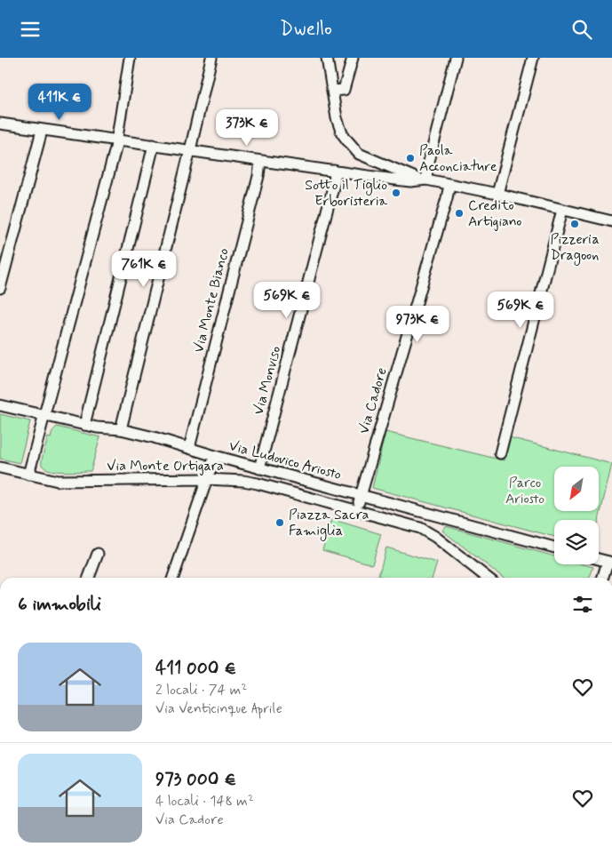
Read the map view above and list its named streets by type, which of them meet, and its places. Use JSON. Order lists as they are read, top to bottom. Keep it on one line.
{"streets":{"street":["Via Monte Bianco","Via Monviso","Via Cadore","Via Ludovico Ariosto","Via Monte Ortigara"]},"crossings":[["Via Monte Bianco","Via Ludovico Ariosto"],["Via Monviso","Via Ludovico Ariosto"],["Via Cadore","Via Ludovico Ariosto"],["Via Cadore","Via Monte Ortigara"]],"parks":["Parco Ariosto"],"places":["Paola Acconciature","Sotto il Tiglio Erboristeria","Credito Artigiano","Pizzeria Dragoon","Piazza Sacra Famiglia"],"north":"bottom left","page":{"header":"Dwello","price":["411K €","373K €","761K €","569K €","569K €","973K €"],"heading":"6 immobili","list":[{"name":"411 000 €","note":"2 locali · 74 m² · Via Venticinque Aprile"},{"name":"973 000 €","note":"4 locali · 148 m² · Via Cadore"}]}}
